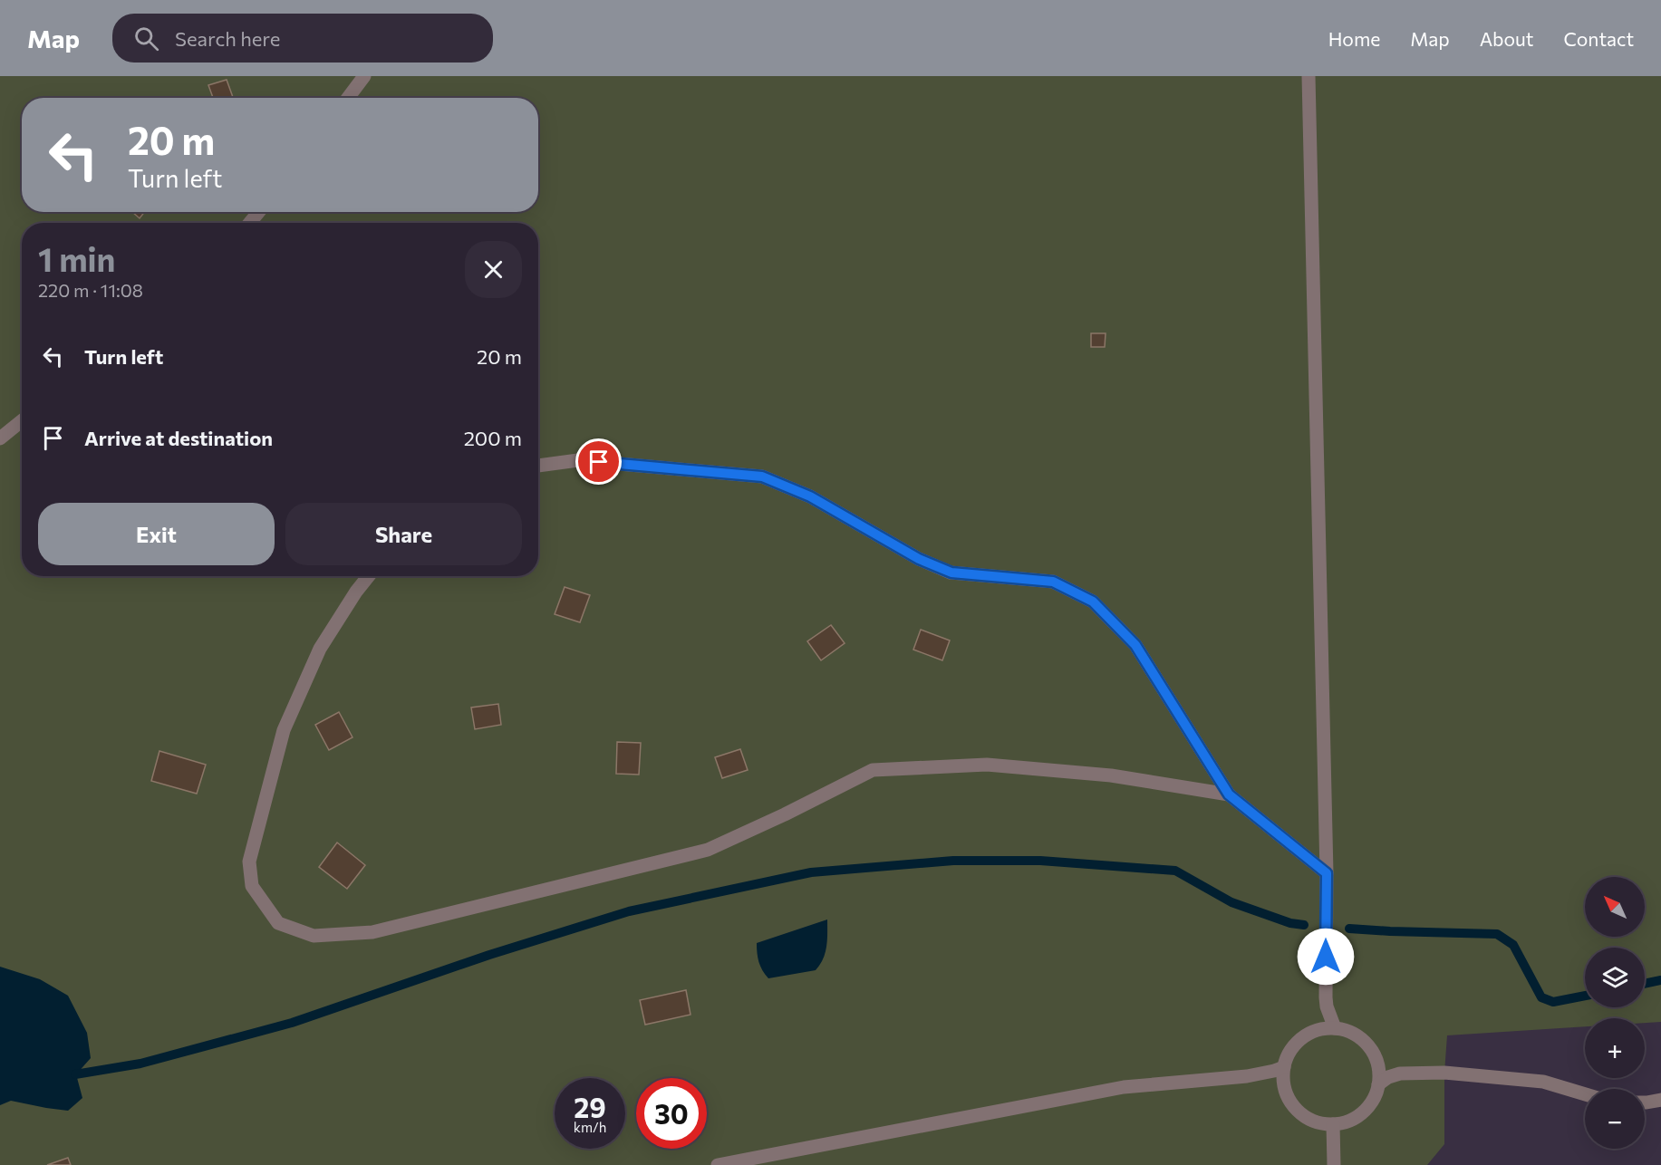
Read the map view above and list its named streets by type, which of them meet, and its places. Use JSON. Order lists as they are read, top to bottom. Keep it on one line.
{"north":"top left","page":{"header":"Map","search":"Search here","nav":["Home","Map","About","Contact"],"turn":["20 m","Turn left"],"heading":["1 min","220 m · 11:08"],"list":[{"name":"Turn left","value":"20 m"},{"name":"Arrive at destination","value":"200 m"}],"buttons":["Exit","Share"],"map_buttons":["+","−"],"speed":"29 km/h","limit":"30"}}
